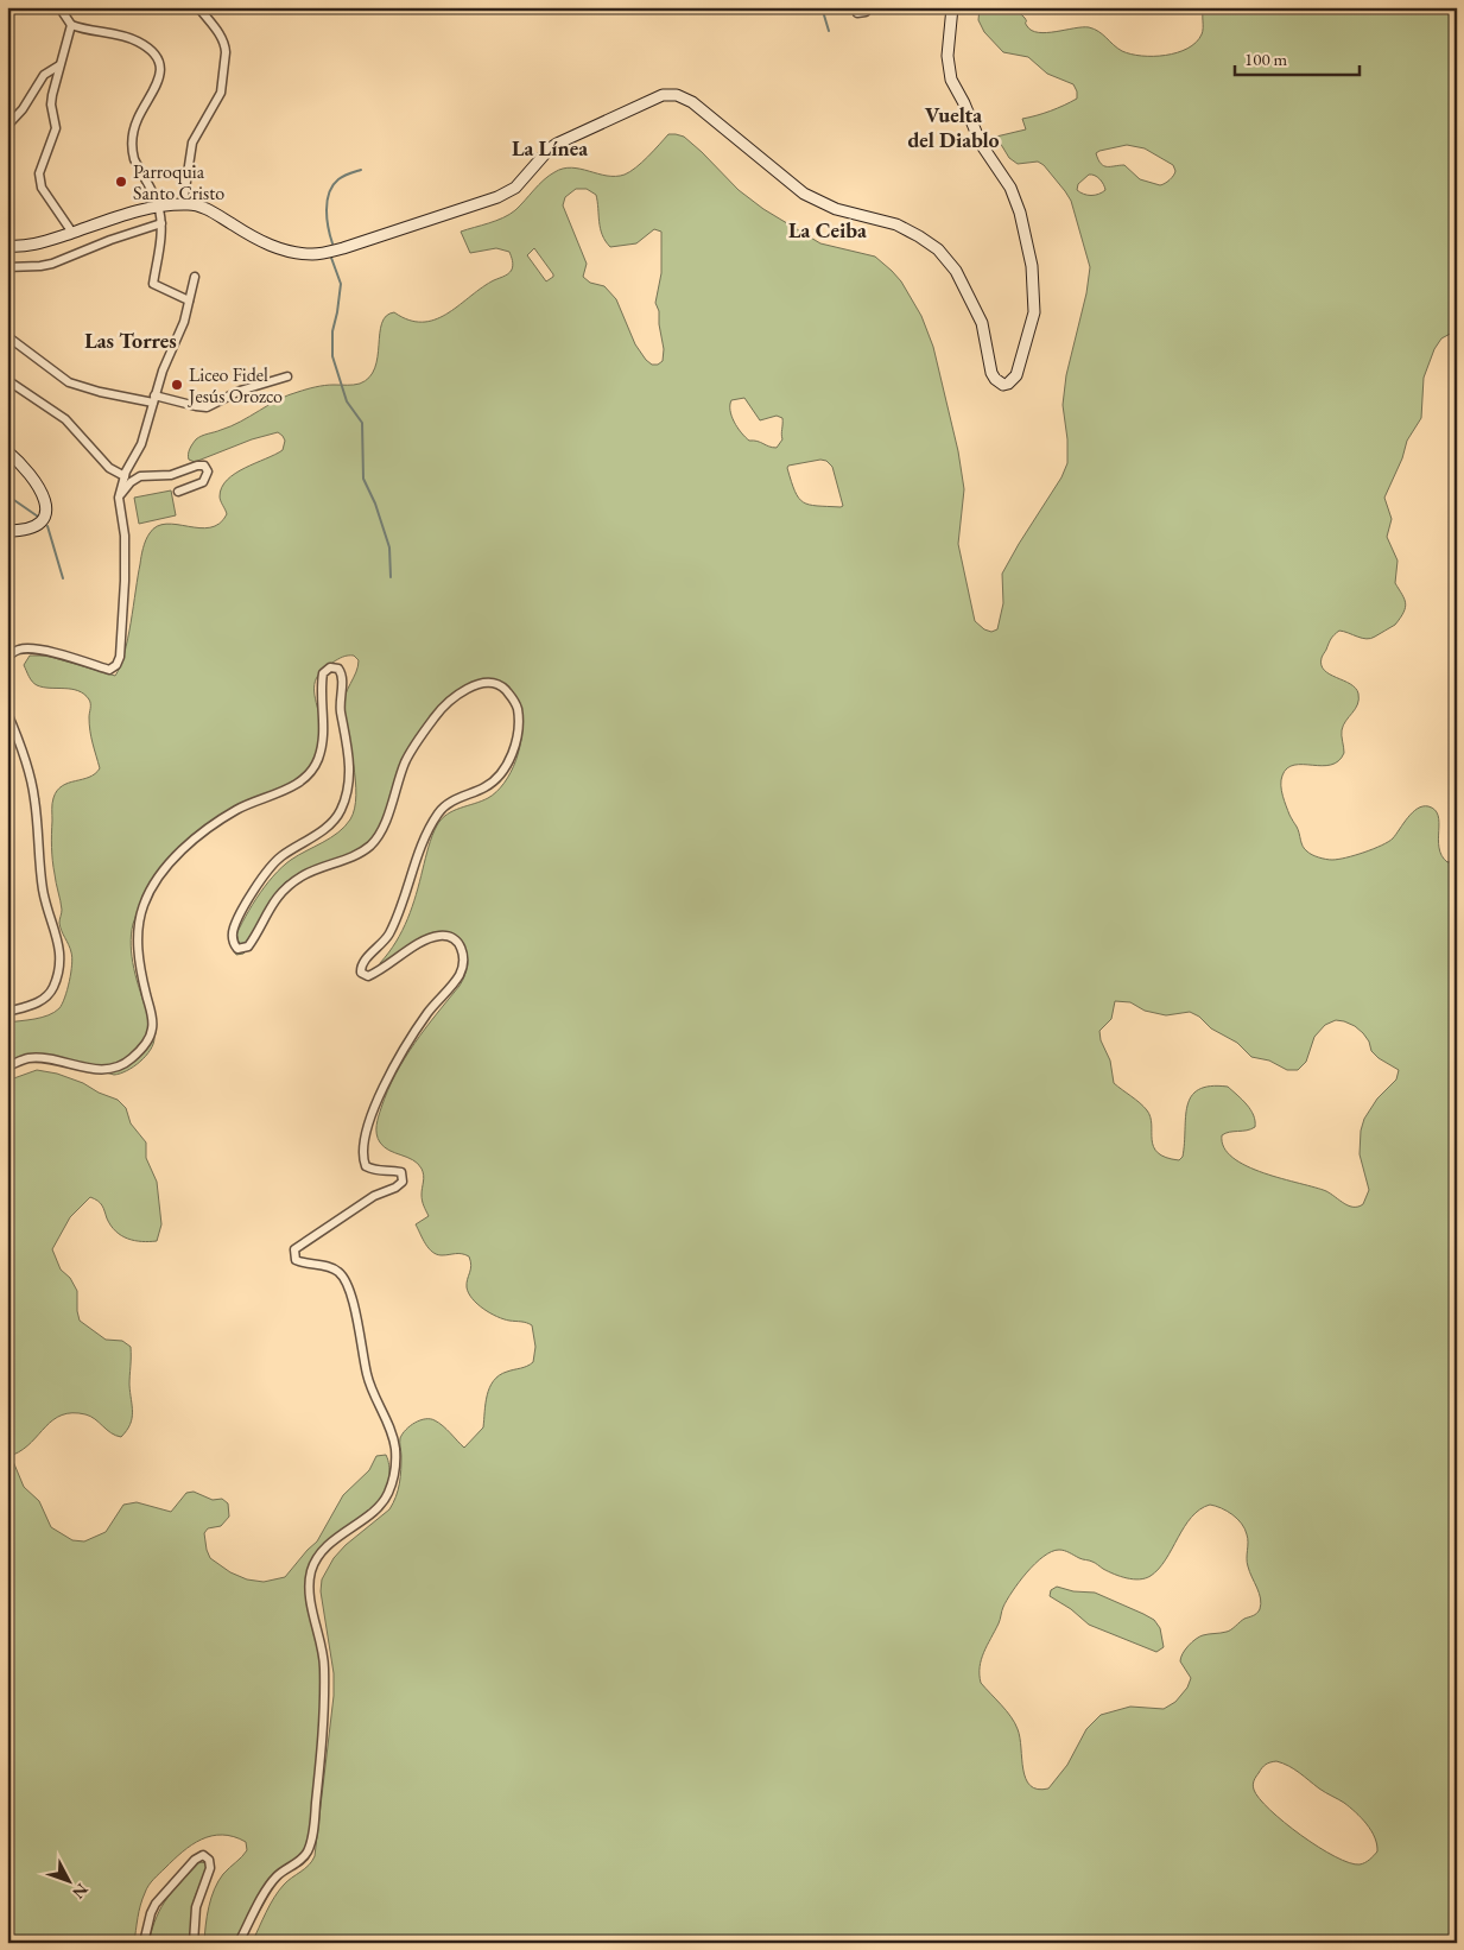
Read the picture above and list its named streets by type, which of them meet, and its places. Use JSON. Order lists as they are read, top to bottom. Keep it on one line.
{"districts":["Vuelta del Diablo","La Línea","La Ceiba","Las Torres"],"places":["Parroquia Santo Cristo","Liceo Fidel Jesús Orozco"],"scale_bar":"100 m","north":"bottom right"}
